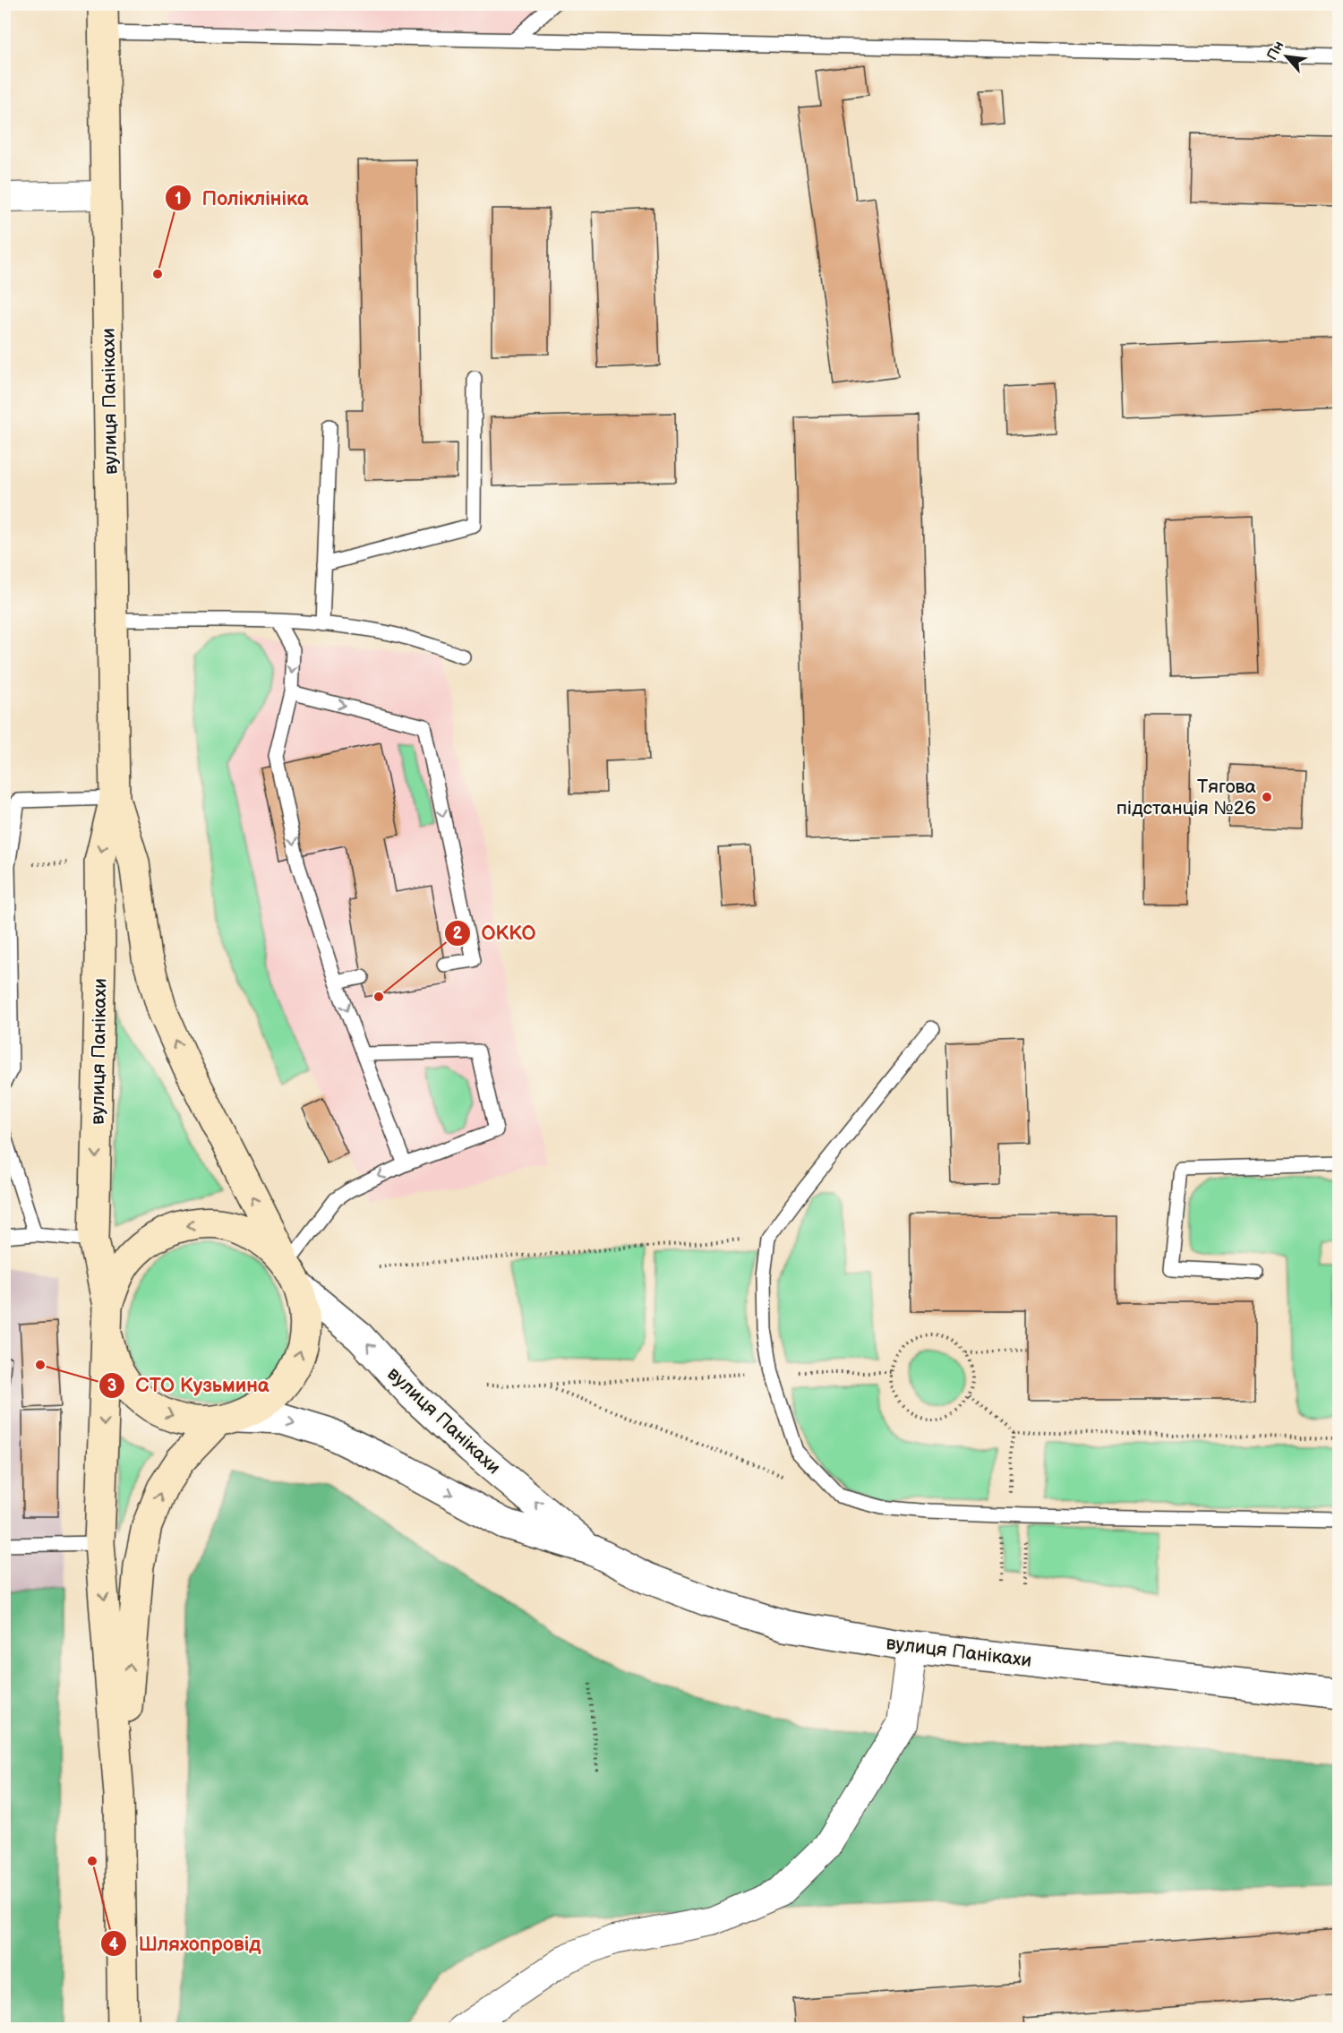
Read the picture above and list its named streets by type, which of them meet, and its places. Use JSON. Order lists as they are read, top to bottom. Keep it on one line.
{"streets":{"main road":["вулиця Панікахи"]},"places":["Поліклініка","Тягова пiдстанцiя №26","ОККО","СТО Кузьмина","Шляхопровід"],"north":"top left"}
